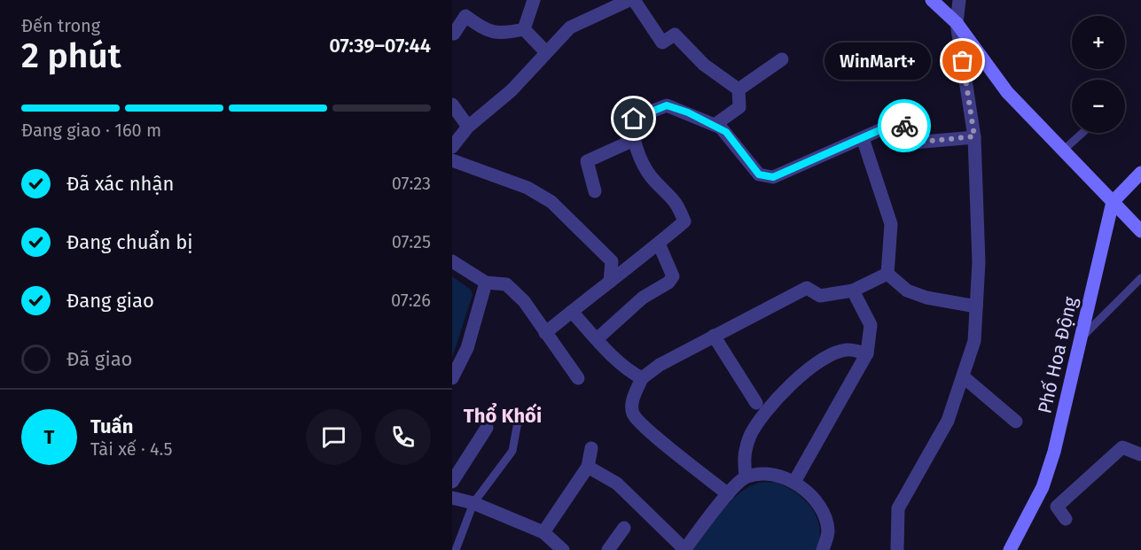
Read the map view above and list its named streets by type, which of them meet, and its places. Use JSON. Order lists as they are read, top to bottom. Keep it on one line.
{"streets":{"street":["Phố Hoa Động"]},"districts":["Thổ Khối"],"places":["WinMart+"],"page":{"heading":["2 phút","Đến trong","07:39–07:44"],"panel":["Tuấn","Tài xế · 4.5"],"map_buttons":["+","−"],"bubble":"WinMart+","bar":"Đang giao · 160 m","list":[["Đã xác nhận","07:23"],["Đang chuẩn bị","07:25"],["Đang giao","07:26"],"Đã giao"],"round":"T"}}
